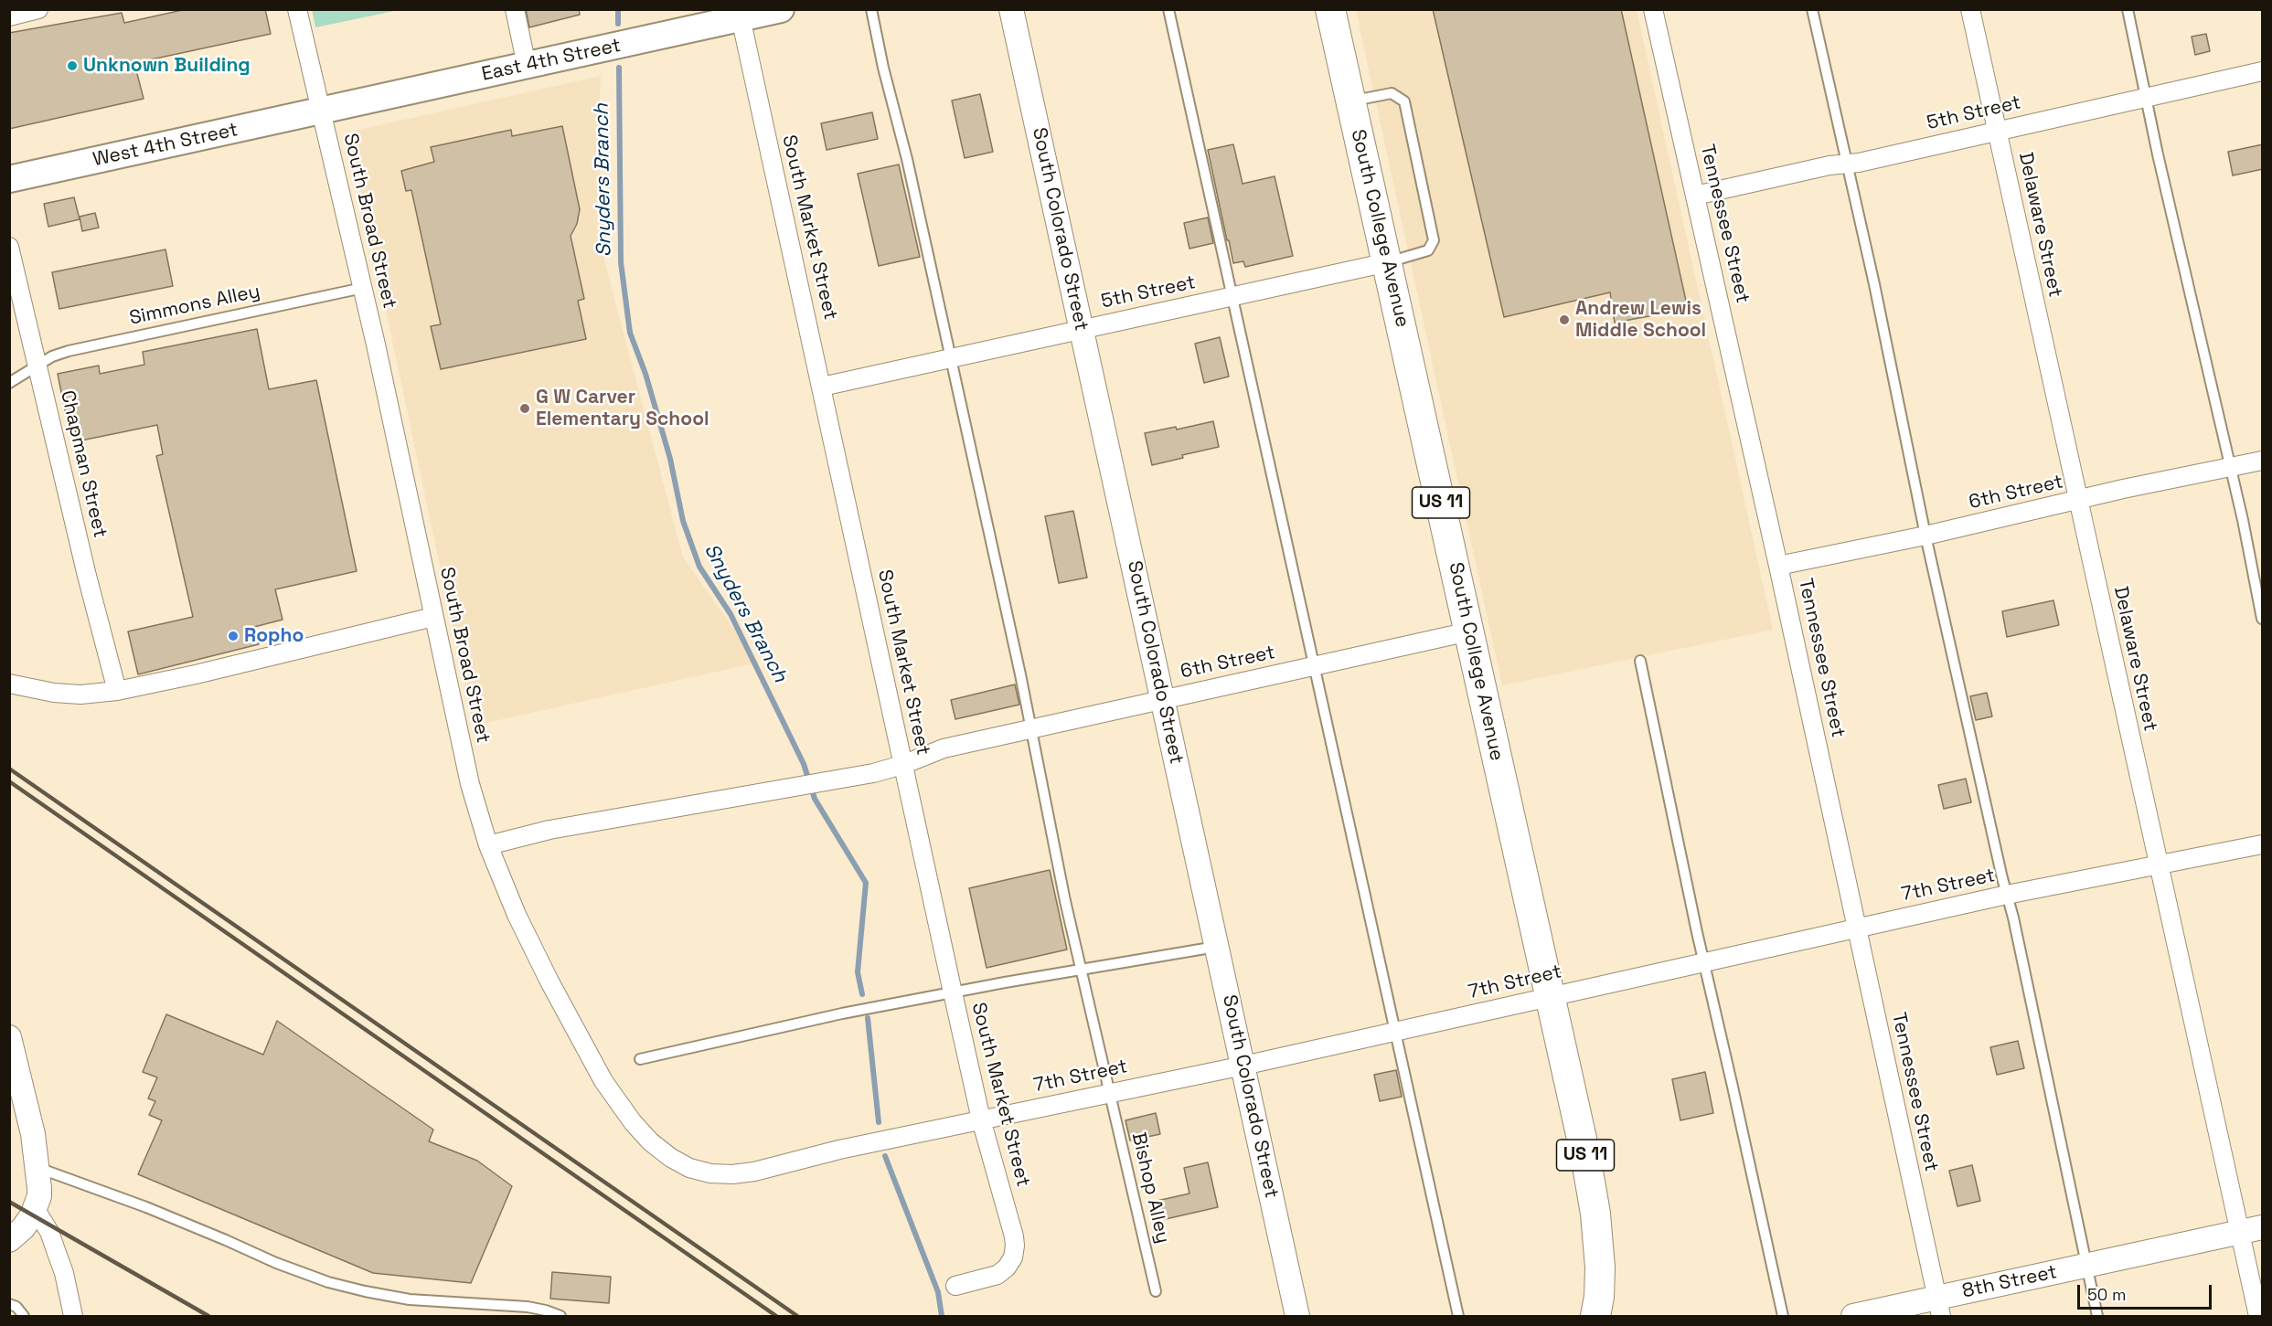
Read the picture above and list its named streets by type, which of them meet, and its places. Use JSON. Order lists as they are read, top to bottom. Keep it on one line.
{"streets":{"main road":["East 4th Street","West 4th Street","South College Avenue","US 11"],"street":["5th Street","South Broad Street","Tennessee Street","Delaware Street","South Market Street","South Colorado Street","Chapman Street","6th Street","7th Street","8th Street"],"lane":["Simmons Alley","Bishop Alley"]},"crossings":[["East 4th Street","West 4th Street"],["East 4th Street","South Broad Street"],["East 4th Street","South Market Street"],["5th Street","Tennessee Street"],["5th Street","Delaware Street"],["5th Street","South Market Street"],["5th Street","South College Avenue"],["5th Street","South Colorado Street"],["5th Street","Bishop Alley"],["West 4th Street","South Broad Street"],["South Broad Street","Simmons Alley"],["South Broad Street","6th Street"],["South Broad Street","7th Street"],["Tennessee Street","6th Street"],["Tennessee Street","7th Street"],["Tennessee Street","8th Street"],["Delaware Street","6th Street"],["Delaware Street","7th Street"],["Delaware Street","8th Street"],["South Market Street","6th Street"],["South Market Street","7th Street"],["South College Avenue","6th Street"],["South College Avenue","7th Street"],["South Colorado Street","6th Street"],["South Colorado Street","7th Street"],["Simmons Alley","Chapman Street"],["6th Street","Bishop Alley"],["7th Street","Bishop Alley"]],"water":["Snyders Branch"],"places":["Unknown Building","Andrew Lewis Middle School","G W Carver Elementary School","Ropho"],"scale_bar":"50 m"}
